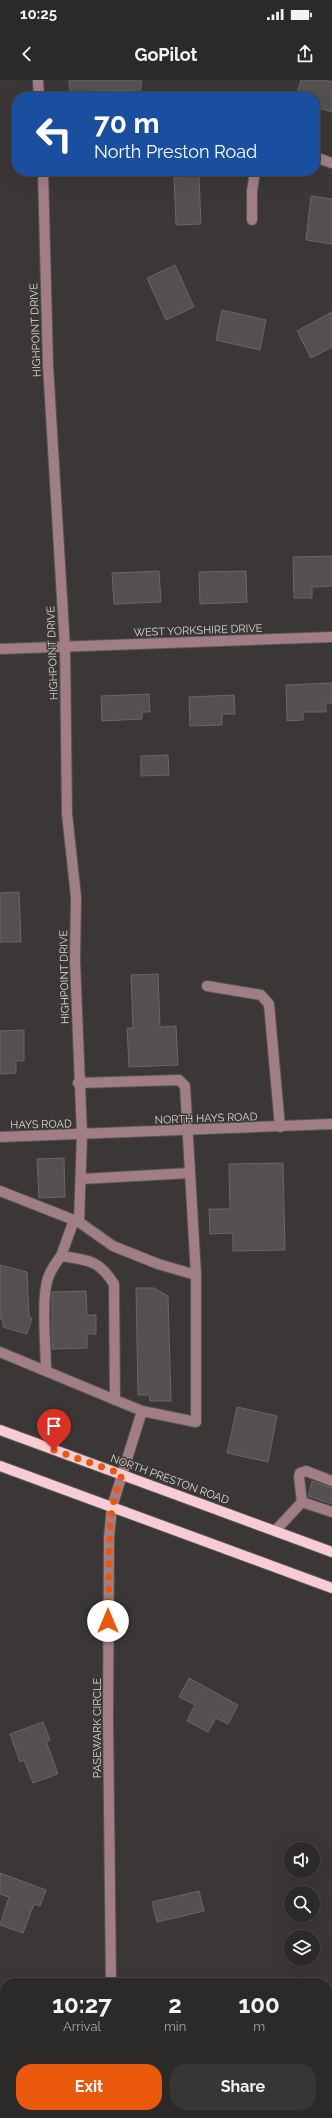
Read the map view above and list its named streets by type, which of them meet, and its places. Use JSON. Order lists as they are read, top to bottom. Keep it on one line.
{"streets":{"main road":["NORTH PRESTON ROAD"],"street":["HIGHPOINT DRIVE","WEST YORKSHIRE DRIVE","NORTH HAYS ROAD","HAYS ROAD","PASEWARK CIRCLE"]},"crossings":[["HIGHPOINT DRIVE","WEST YORKSHIRE DRIVE"],["HIGHPOINT DRIVE","NORTH HAYS ROAD"],["HIGHPOINT DRIVE","HAYS ROAD"],["NORTH HAYS ROAD","HAYS ROAD"],["NORTH PRESTON ROAD","PASEWARK CIRCLE"]],"page":{"status":"10:25","header":"GoPilot","turn":["70 m","North Preston Road"],"eta":["10:27","Arrival","2","min","100","m"],"buttons":["Exit","Share"]}}
